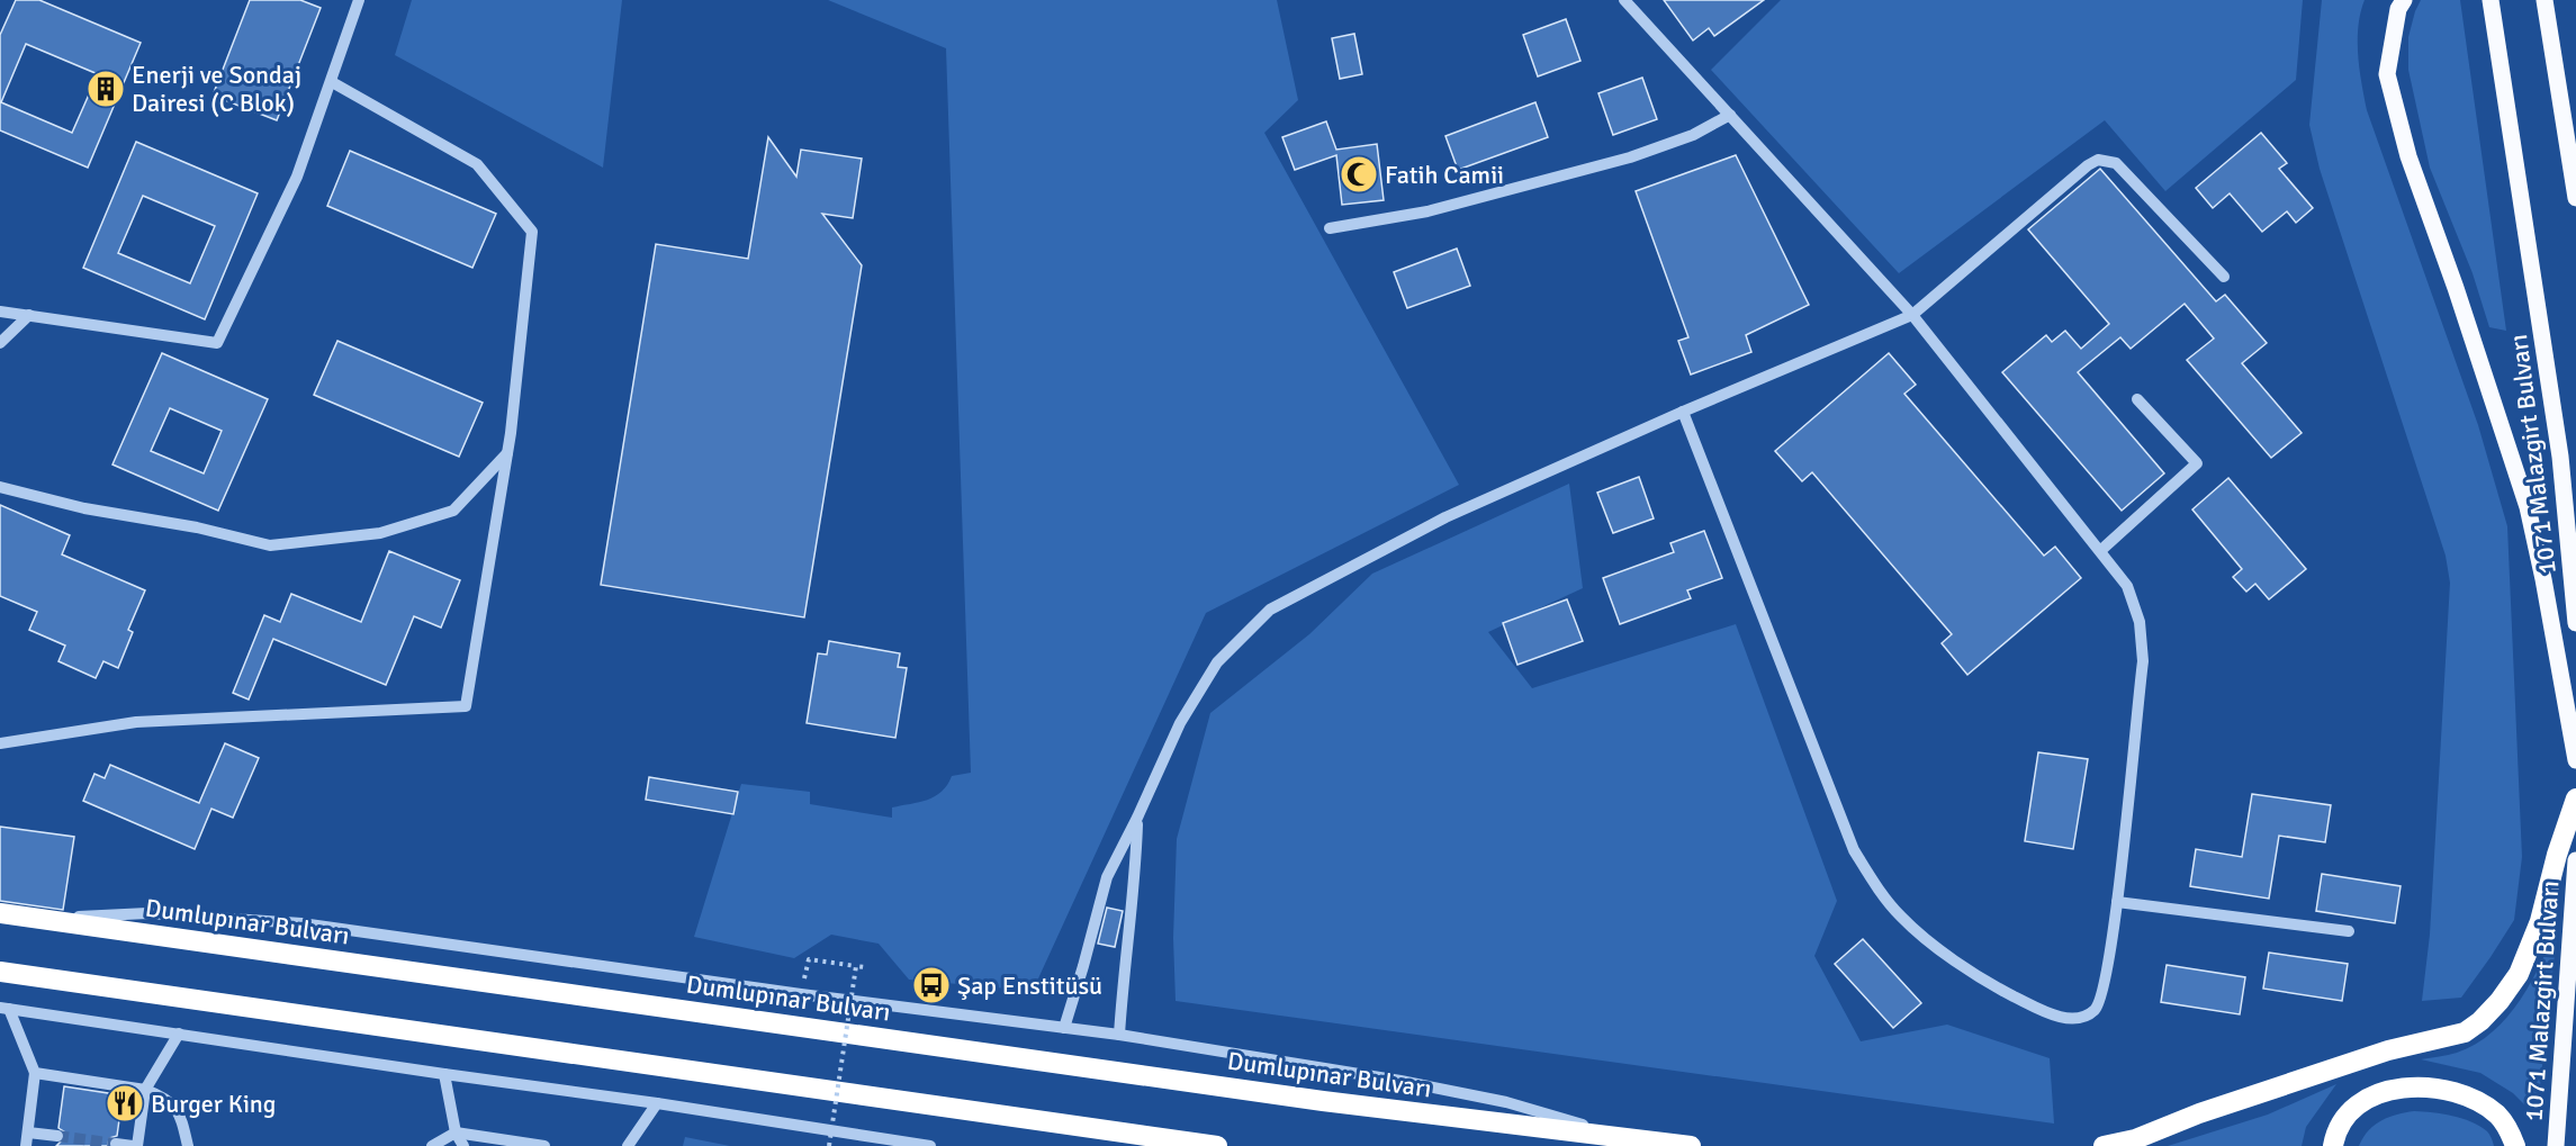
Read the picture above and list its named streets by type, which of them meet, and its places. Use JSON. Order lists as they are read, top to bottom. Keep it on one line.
{"streets":{"highway":["Dumlupınar Bulvarı"],"main road":["1071 Malazgirt Bulvarı"]},"places":{"building":["Enerji ve Sondaj Dairesi (C Blok)"],"mosque":["Fatih Camii"],"bus stop":["Şap Enstitüsü"],"restaurant":["Burger King"]}}
